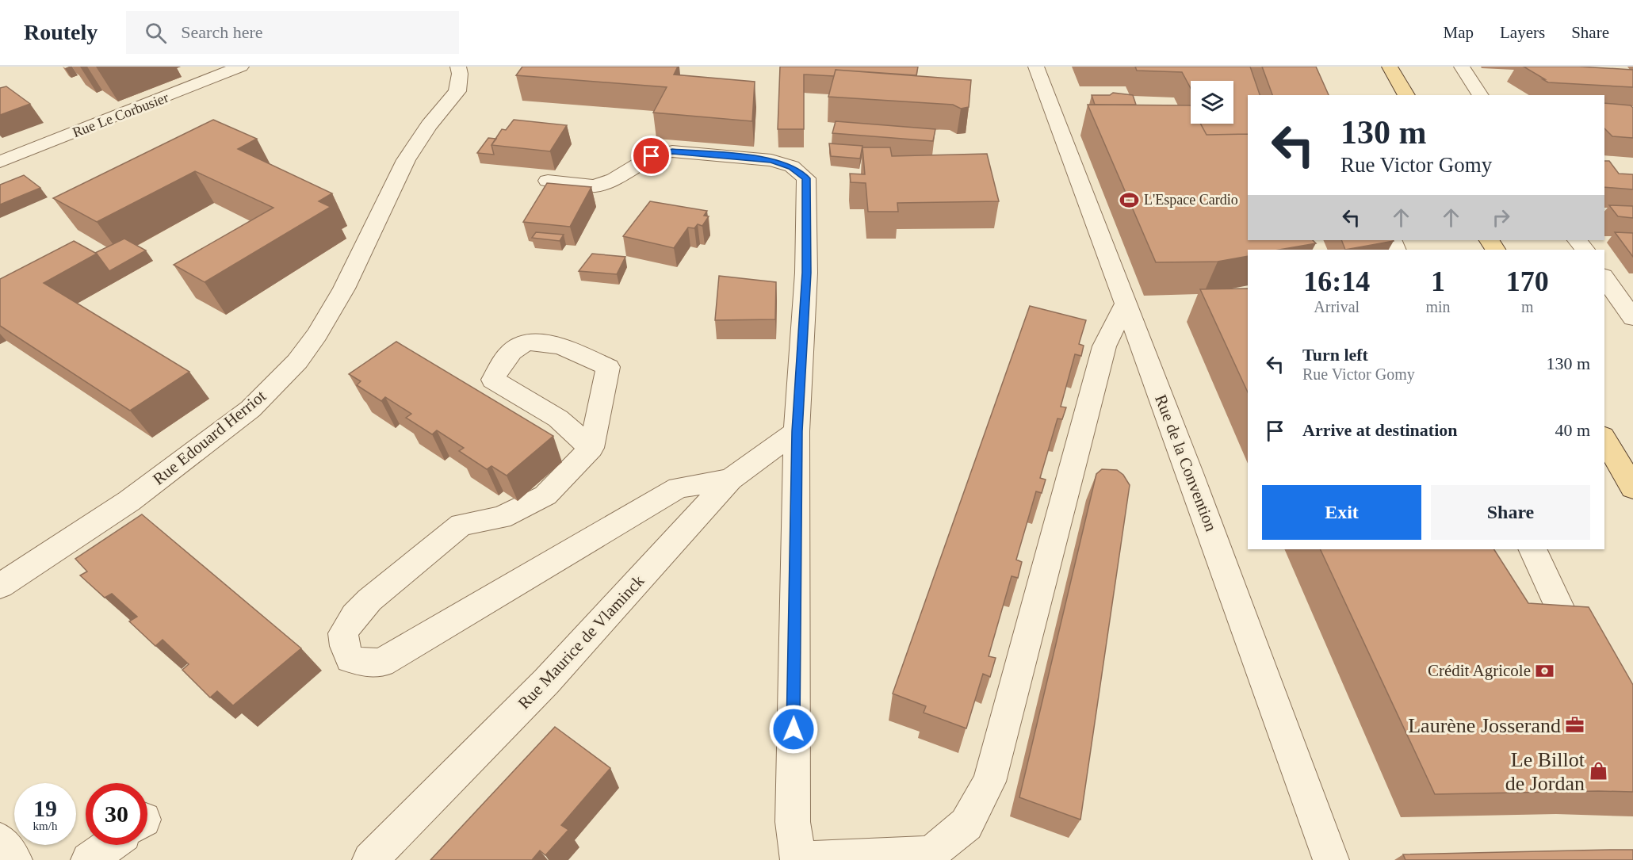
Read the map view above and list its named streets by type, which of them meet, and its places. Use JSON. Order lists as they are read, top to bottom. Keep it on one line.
{"streets":{"street":["Rue Le Corbusier","Rue Edouard Herriot","Rue de la Convention","Rue Maurice de Vlaminck"]},"places":{"sports":["L'Espace Cardio"],"bank":["Crédit Agricole"],"office":["Laurène Josserand"],"shop":["Le Billot de Jordan"]},"page":{"header":"Routely","search":"Search here","nav":["Map","Layers","Share"],"turn":["130 m","Rue Victor Gomy"],"eta":["16:14","Arrival","1","min","170","m"],"list":[{"name":"Turn left","note":"Rue Victor Gomy","value":"130 m"},{"name":"Arrive at destination","value":"40 m"}],"buttons":["Exit","Share"],"speed":"19 km/h","limit":"30"}}
